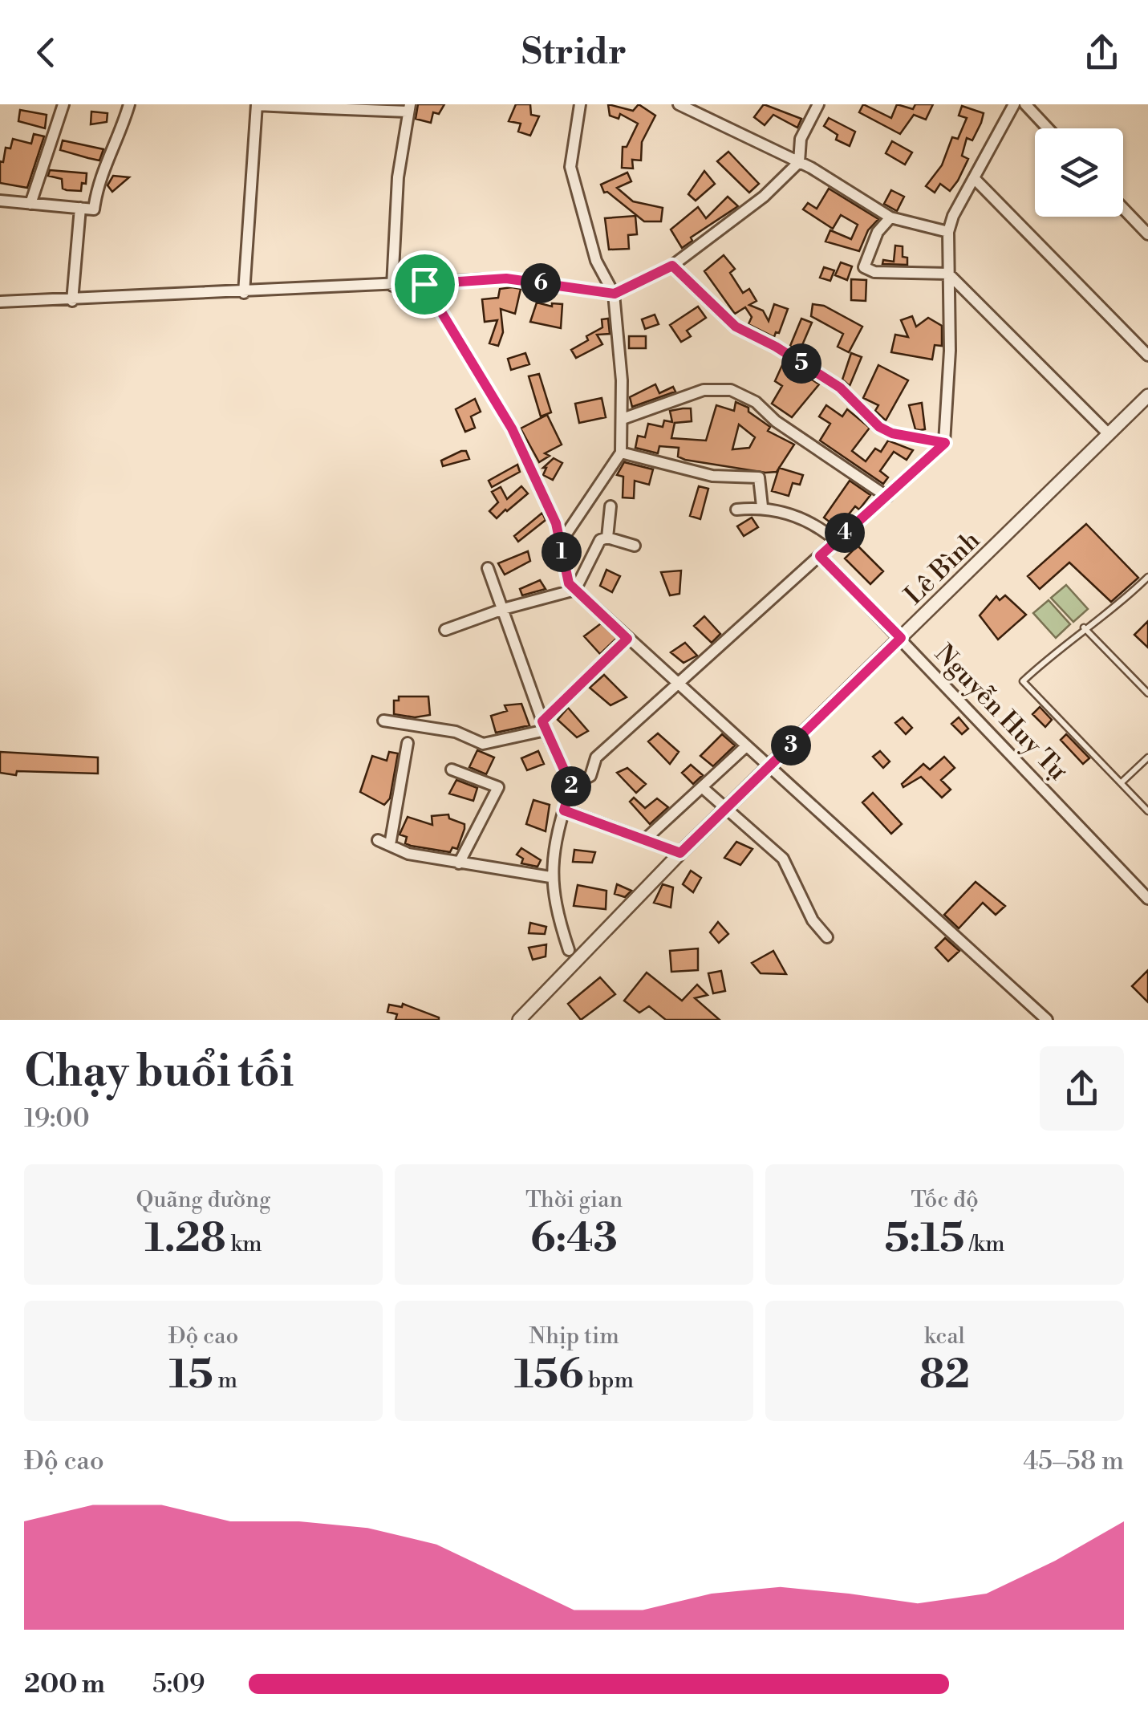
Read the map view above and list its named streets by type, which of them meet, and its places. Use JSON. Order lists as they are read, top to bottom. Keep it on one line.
{"streets":{"street":["Lê Bình","Nguyễn Huy Tự"]},"crossings":[["Lê Bình","Nguyễn Huy Tự"]],"page":{"header":"Stridr","pins":["6","5","4","1","3","2"],"heading":["Chạy buổi tối","19:00"],"stats":[["Quãng đường","1.28 km"],["Thời gian","6:43"],["Tốc độ","5:15 /km"],["Độ cao","15 m"],["Nhịp tim","156 bpm"],["kcal","82"]],"chart":["Độ cao","45–58 m"],"list":[{"name":"200 m","note":"5:09"}]}}
